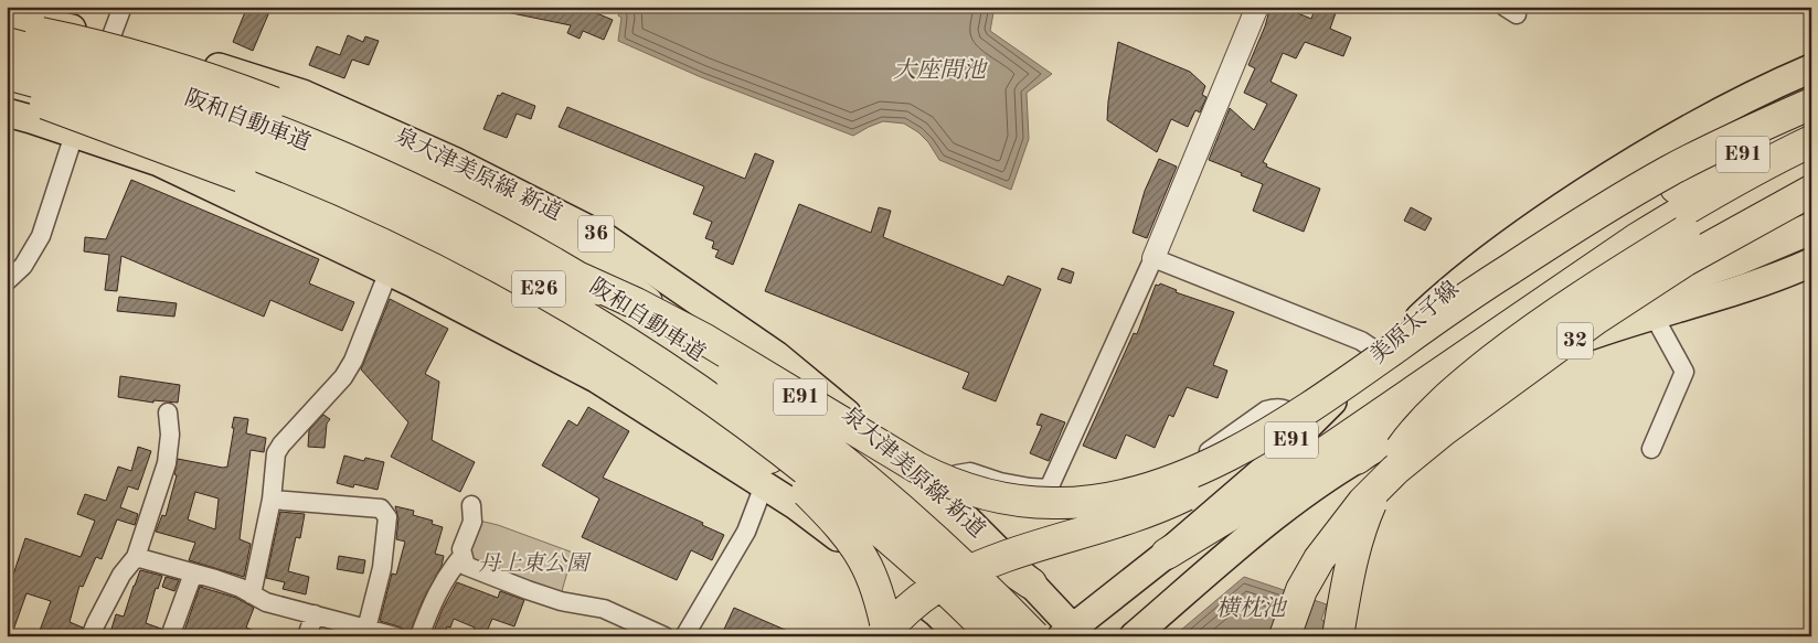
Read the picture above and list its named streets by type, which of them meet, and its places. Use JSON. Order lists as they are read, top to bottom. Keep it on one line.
{"streets":{"highway":["阪和自動車道","E91","E26"],"main road":["泉大津美原線 新道","36","美原太子線","32"]},"crossings":[["阪和自動車道","E91"],["泉大津美原線 新道","美原太子線"]],"water":["大座間池","横枕池"],"parks":["丹上東公園"]}
